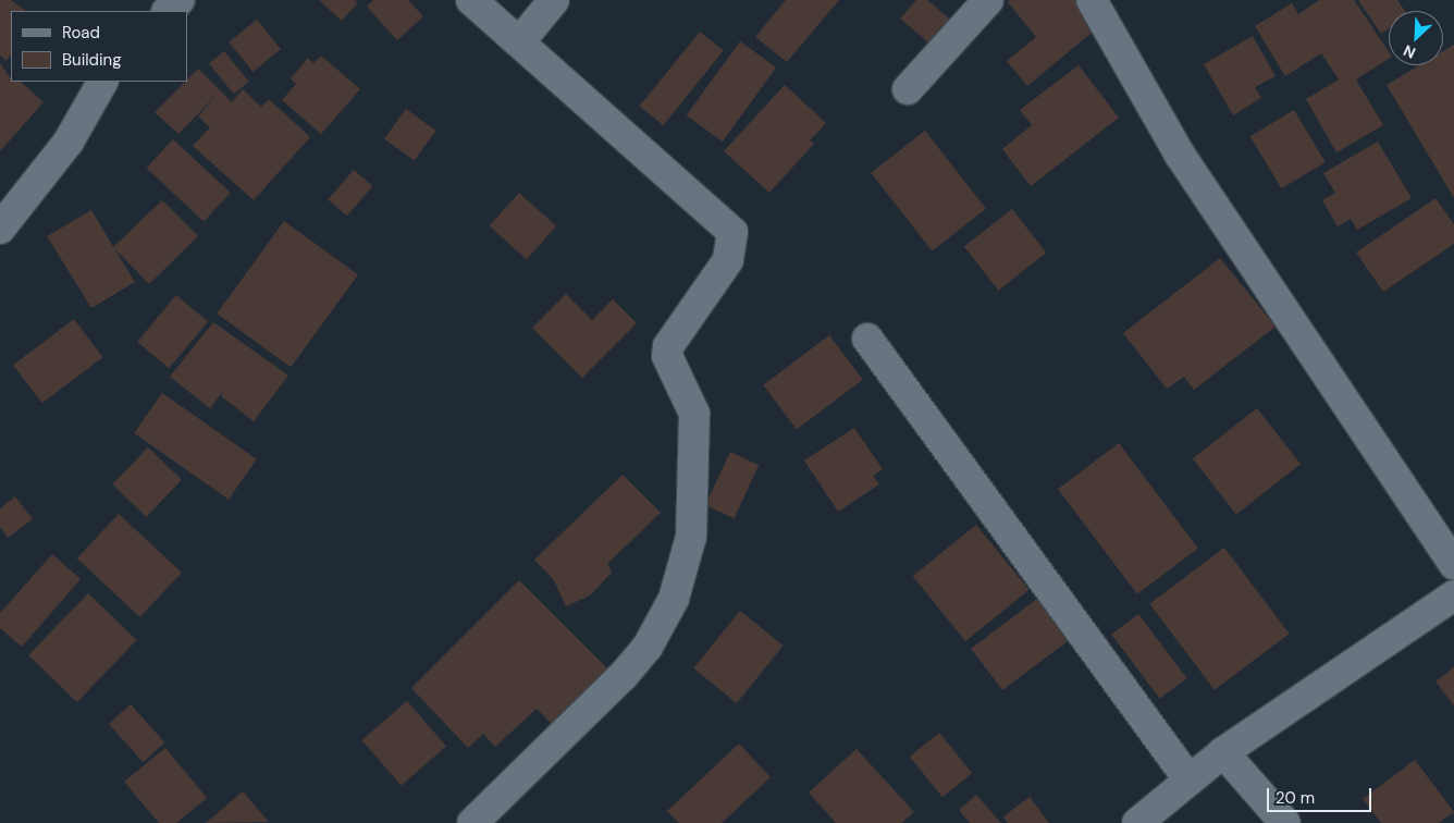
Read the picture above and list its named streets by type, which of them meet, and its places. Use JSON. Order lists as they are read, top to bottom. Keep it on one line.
{"legend":["Road","Building"],"scale_bar":"20 m","north":"bottom left"}
